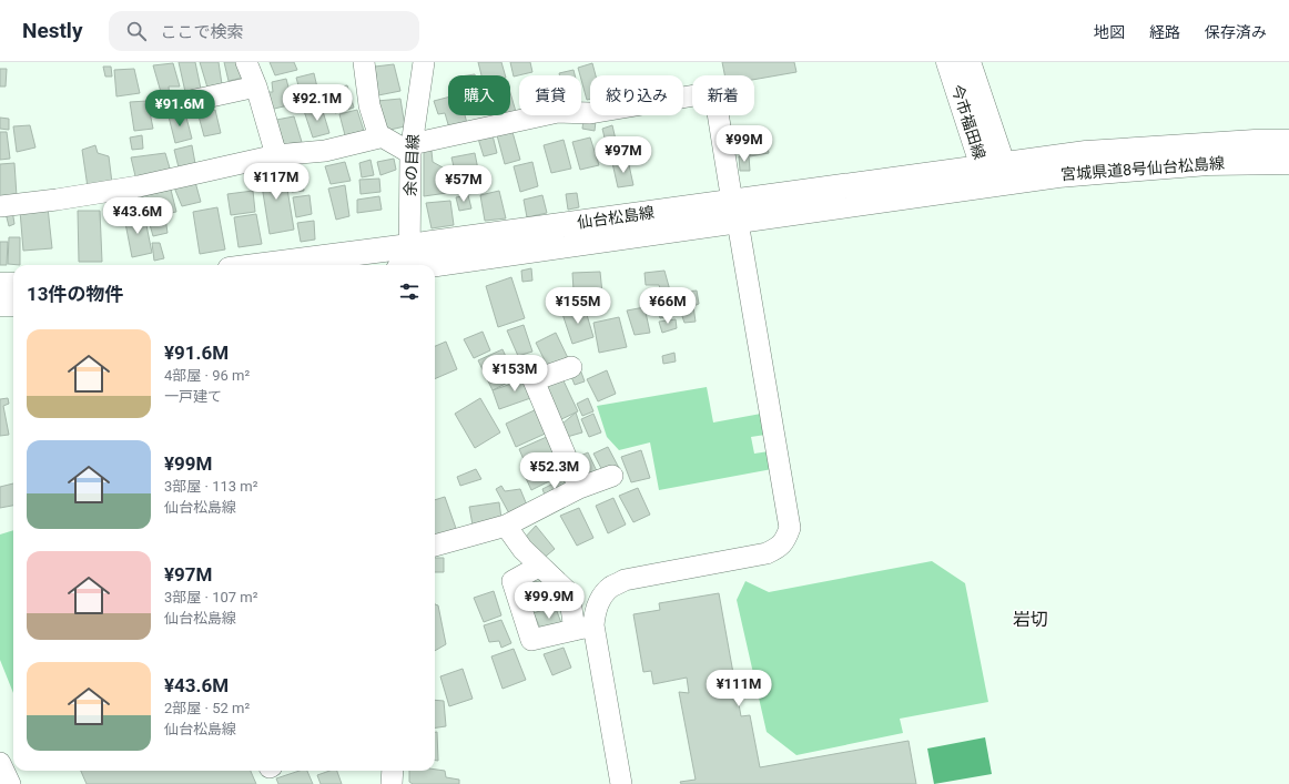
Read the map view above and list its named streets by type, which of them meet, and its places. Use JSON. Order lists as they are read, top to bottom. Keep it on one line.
{"streets":{"main road":["今市福田線","宮城県道8号仙台松島線","仙台松島線"],"street":["余の目線"]},"crossings":[["今市福田線","宮城県道8号仙台松島線"],["今市福田線","仙台松島線"],["余の目線","仙台松島線"],["宮城県道8号仙台松島線","仙台松島線"]],"districts":["岩切"],"page":{"header":"Nestly","search":"ここで検索","nav":["地図","経路","保存済み"],"chip":["購入","賃貸","絞り込み","新着"],"price":["¥92.1M","¥91.6M","¥99M","¥97M","¥117M","¥57M","¥43.6M","¥155M","¥66M","¥153M","¥52.3M","¥99.9M","¥111M"],"heading":"13件の物件","list":[{"name":"¥91.6M","note":"4部屋 · 96 m² · 一戸建て"},{"name":"¥99M","note":"3部屋 · 113 m² · 仙台松島線"},{"name":"¥97M","note":"3部屋 · 107 m² · 仙台松島線"},{"name":"¥43.6M","note":"2部屋 · 52 m² · 仙台松島線"}]}}
